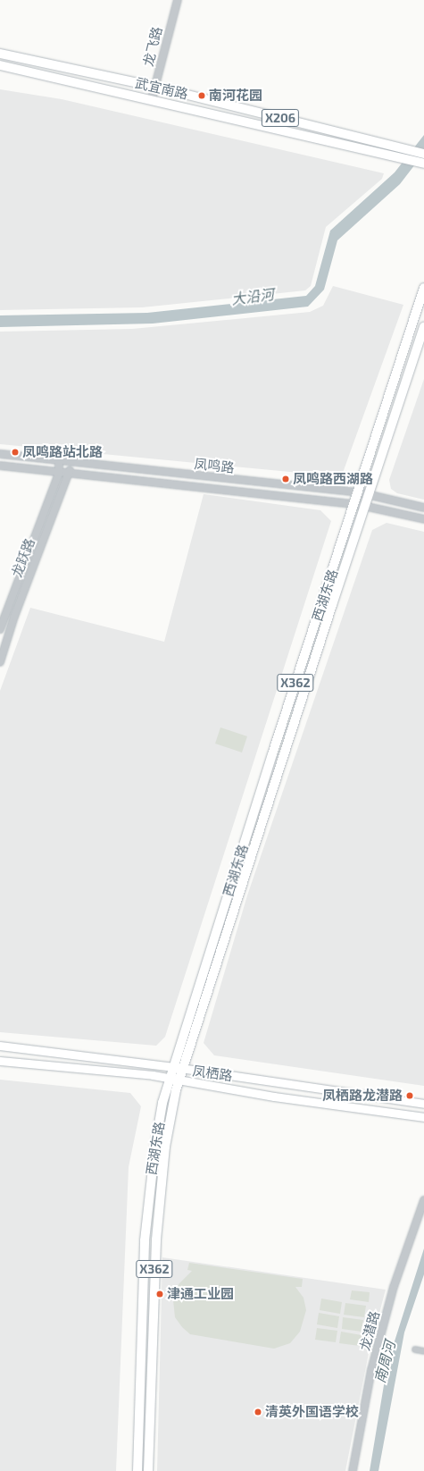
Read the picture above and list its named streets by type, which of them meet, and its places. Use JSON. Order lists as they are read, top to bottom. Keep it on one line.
{"streets":{"main road":["武宜南路","X206","西湖东路","X362","凤栖路"],"street":["龙飞路","凤鸣路","龙跃路","龙潜路"]},"crossings":[["龙飞路","武宜南路"],["凤鸣路","龙跃路"],["凤鸣路","西湖东路"],["西湖东路","凤栖路"]],"water":["大沿河","南周河"],"places":["南河花园","凤鸣路站北路","凤鸣路西湖路","凤栖路龙潜路","津通工业园","清英外国语学校"]}
